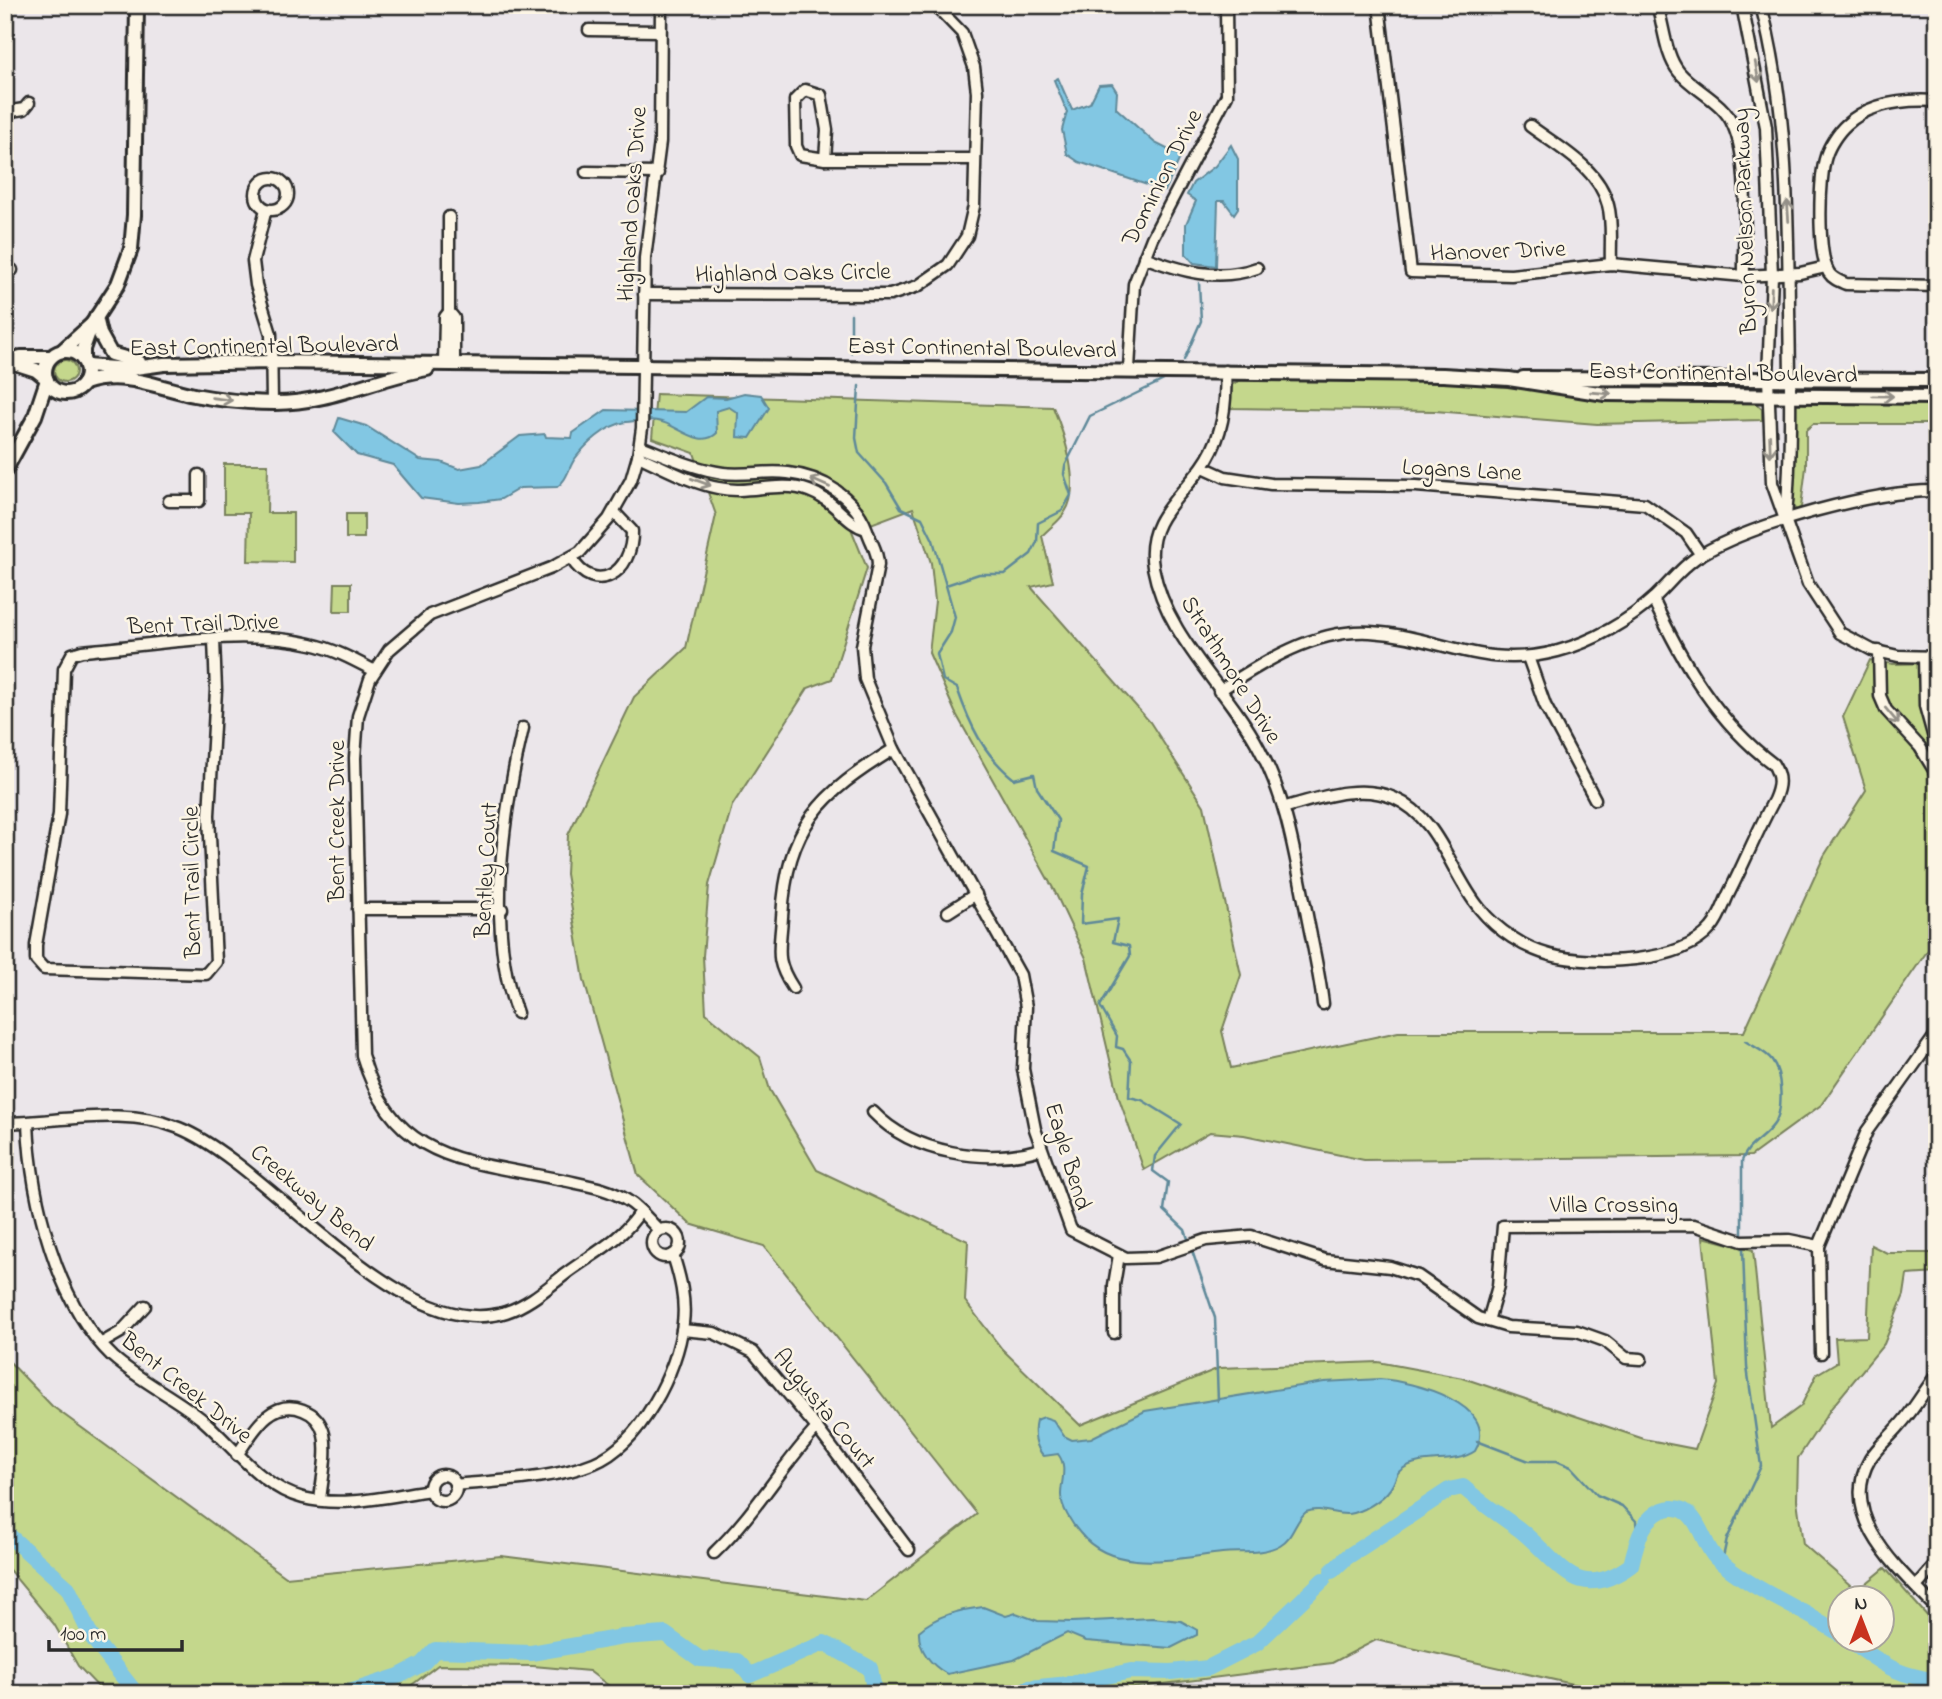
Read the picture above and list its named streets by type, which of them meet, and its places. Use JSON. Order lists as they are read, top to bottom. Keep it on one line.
{"streets":{"main road":["East Continental Boulevard"],"street":["Dominion Drive","Highland Oaks Drive","Byron Nelson Parkway","Hanover Drive","Highland Oaks Circle","Logans Lane","Bent Trail Drive","Strathmore Drive","Bent Creek Drive","Bentley Court","Bent Trail Circle","Eagle Bend","Creekway Bend","Villa Crossing","Augusta Court"]},"crossings":[["Dominion Drive","East Continental Boulevard"],["Highland Oaks Drive","Highland Oaks Circle"],["Highland Oaks Drive","East Continental Boulevard"],["Highland Oaks Drive","Bent Creek Drive"],["Byron Nelson Parkway","Hanover Drive"],["Byron Nelson Parkway","East Continental Boulevard"],["East Continental Boulevard","Strathmore Drive"],["East Continental Boulevard","Bent Creek Drive"],["Logans Lane","Strathmore Drive"],["Bent Trail Drive","Bent Creek Drive"],["Bent Trail Drive","Bent Trail Circle"],["Bent Creek Drive","Eagle Bend"],["Bent Creek Drive","Creekway Bend"],["Eagle Bend","Villa Crossing"]],"scale_bar":"100 m","north":"top"}
